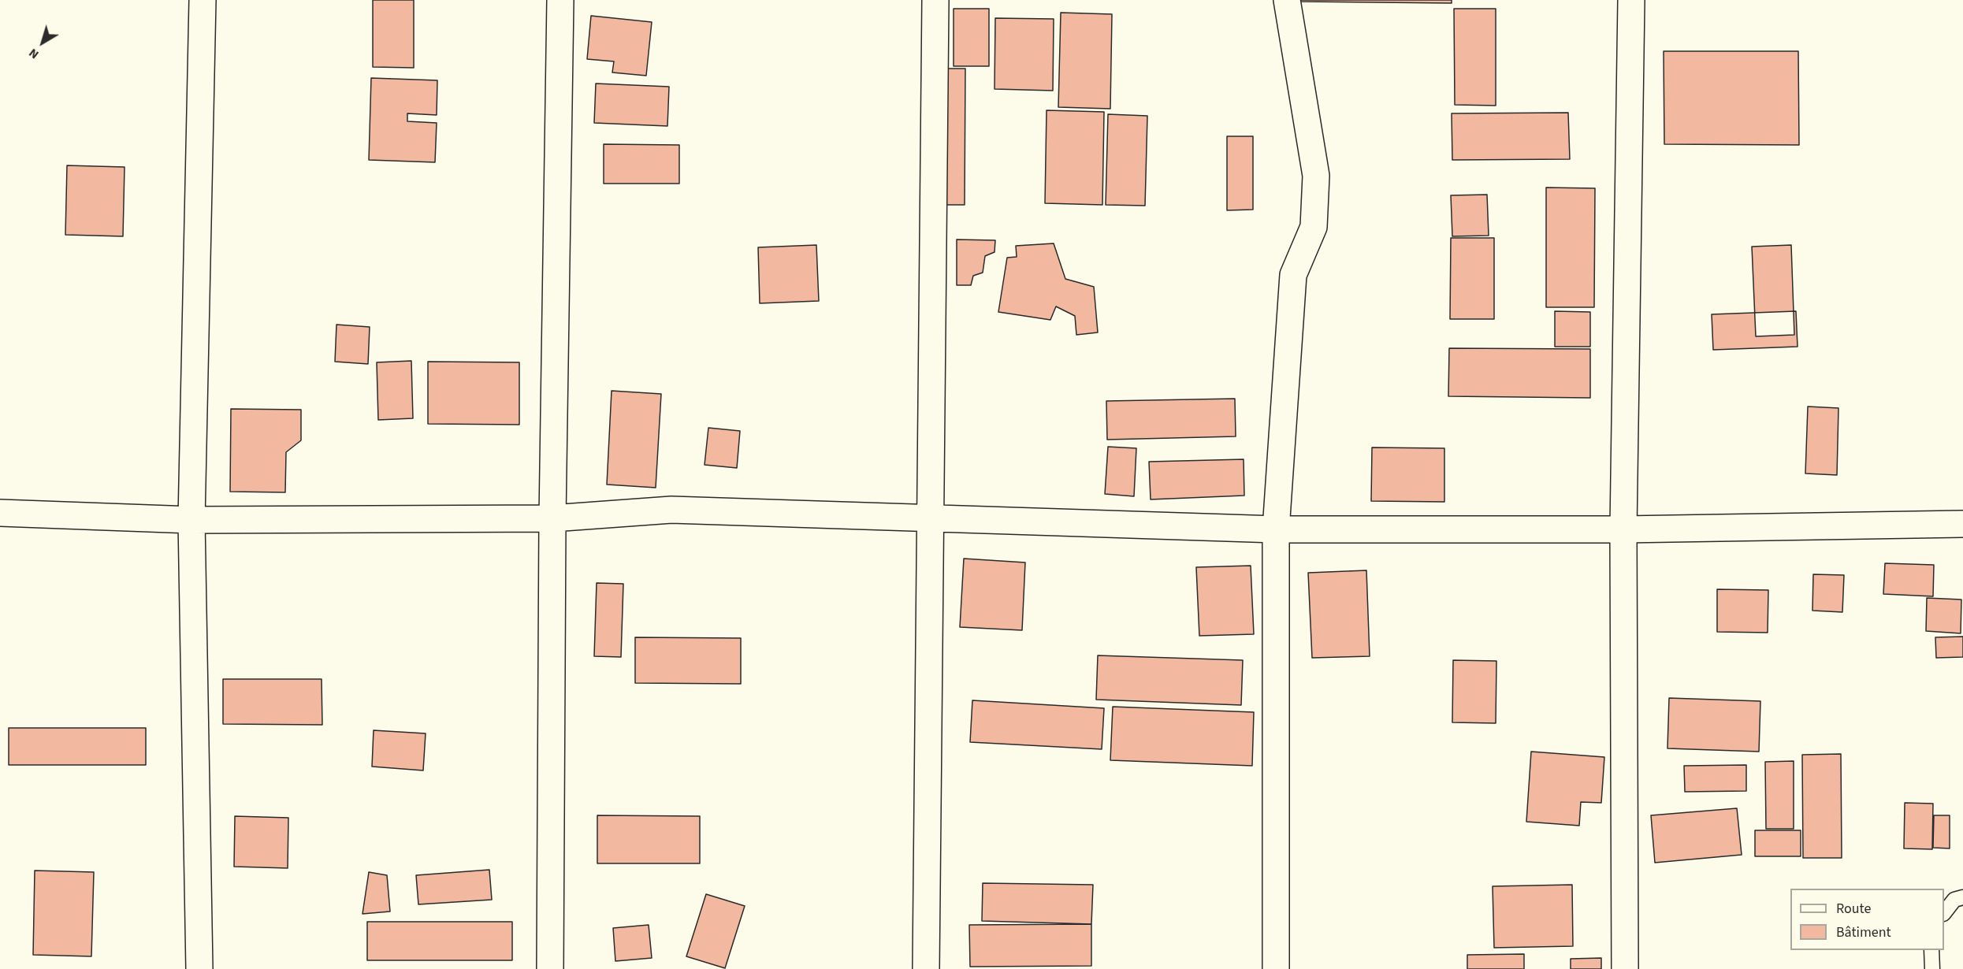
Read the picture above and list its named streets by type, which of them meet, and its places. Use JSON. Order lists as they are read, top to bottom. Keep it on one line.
{"legend":["Route","Bâtiment"],"north":"bottom left"}
